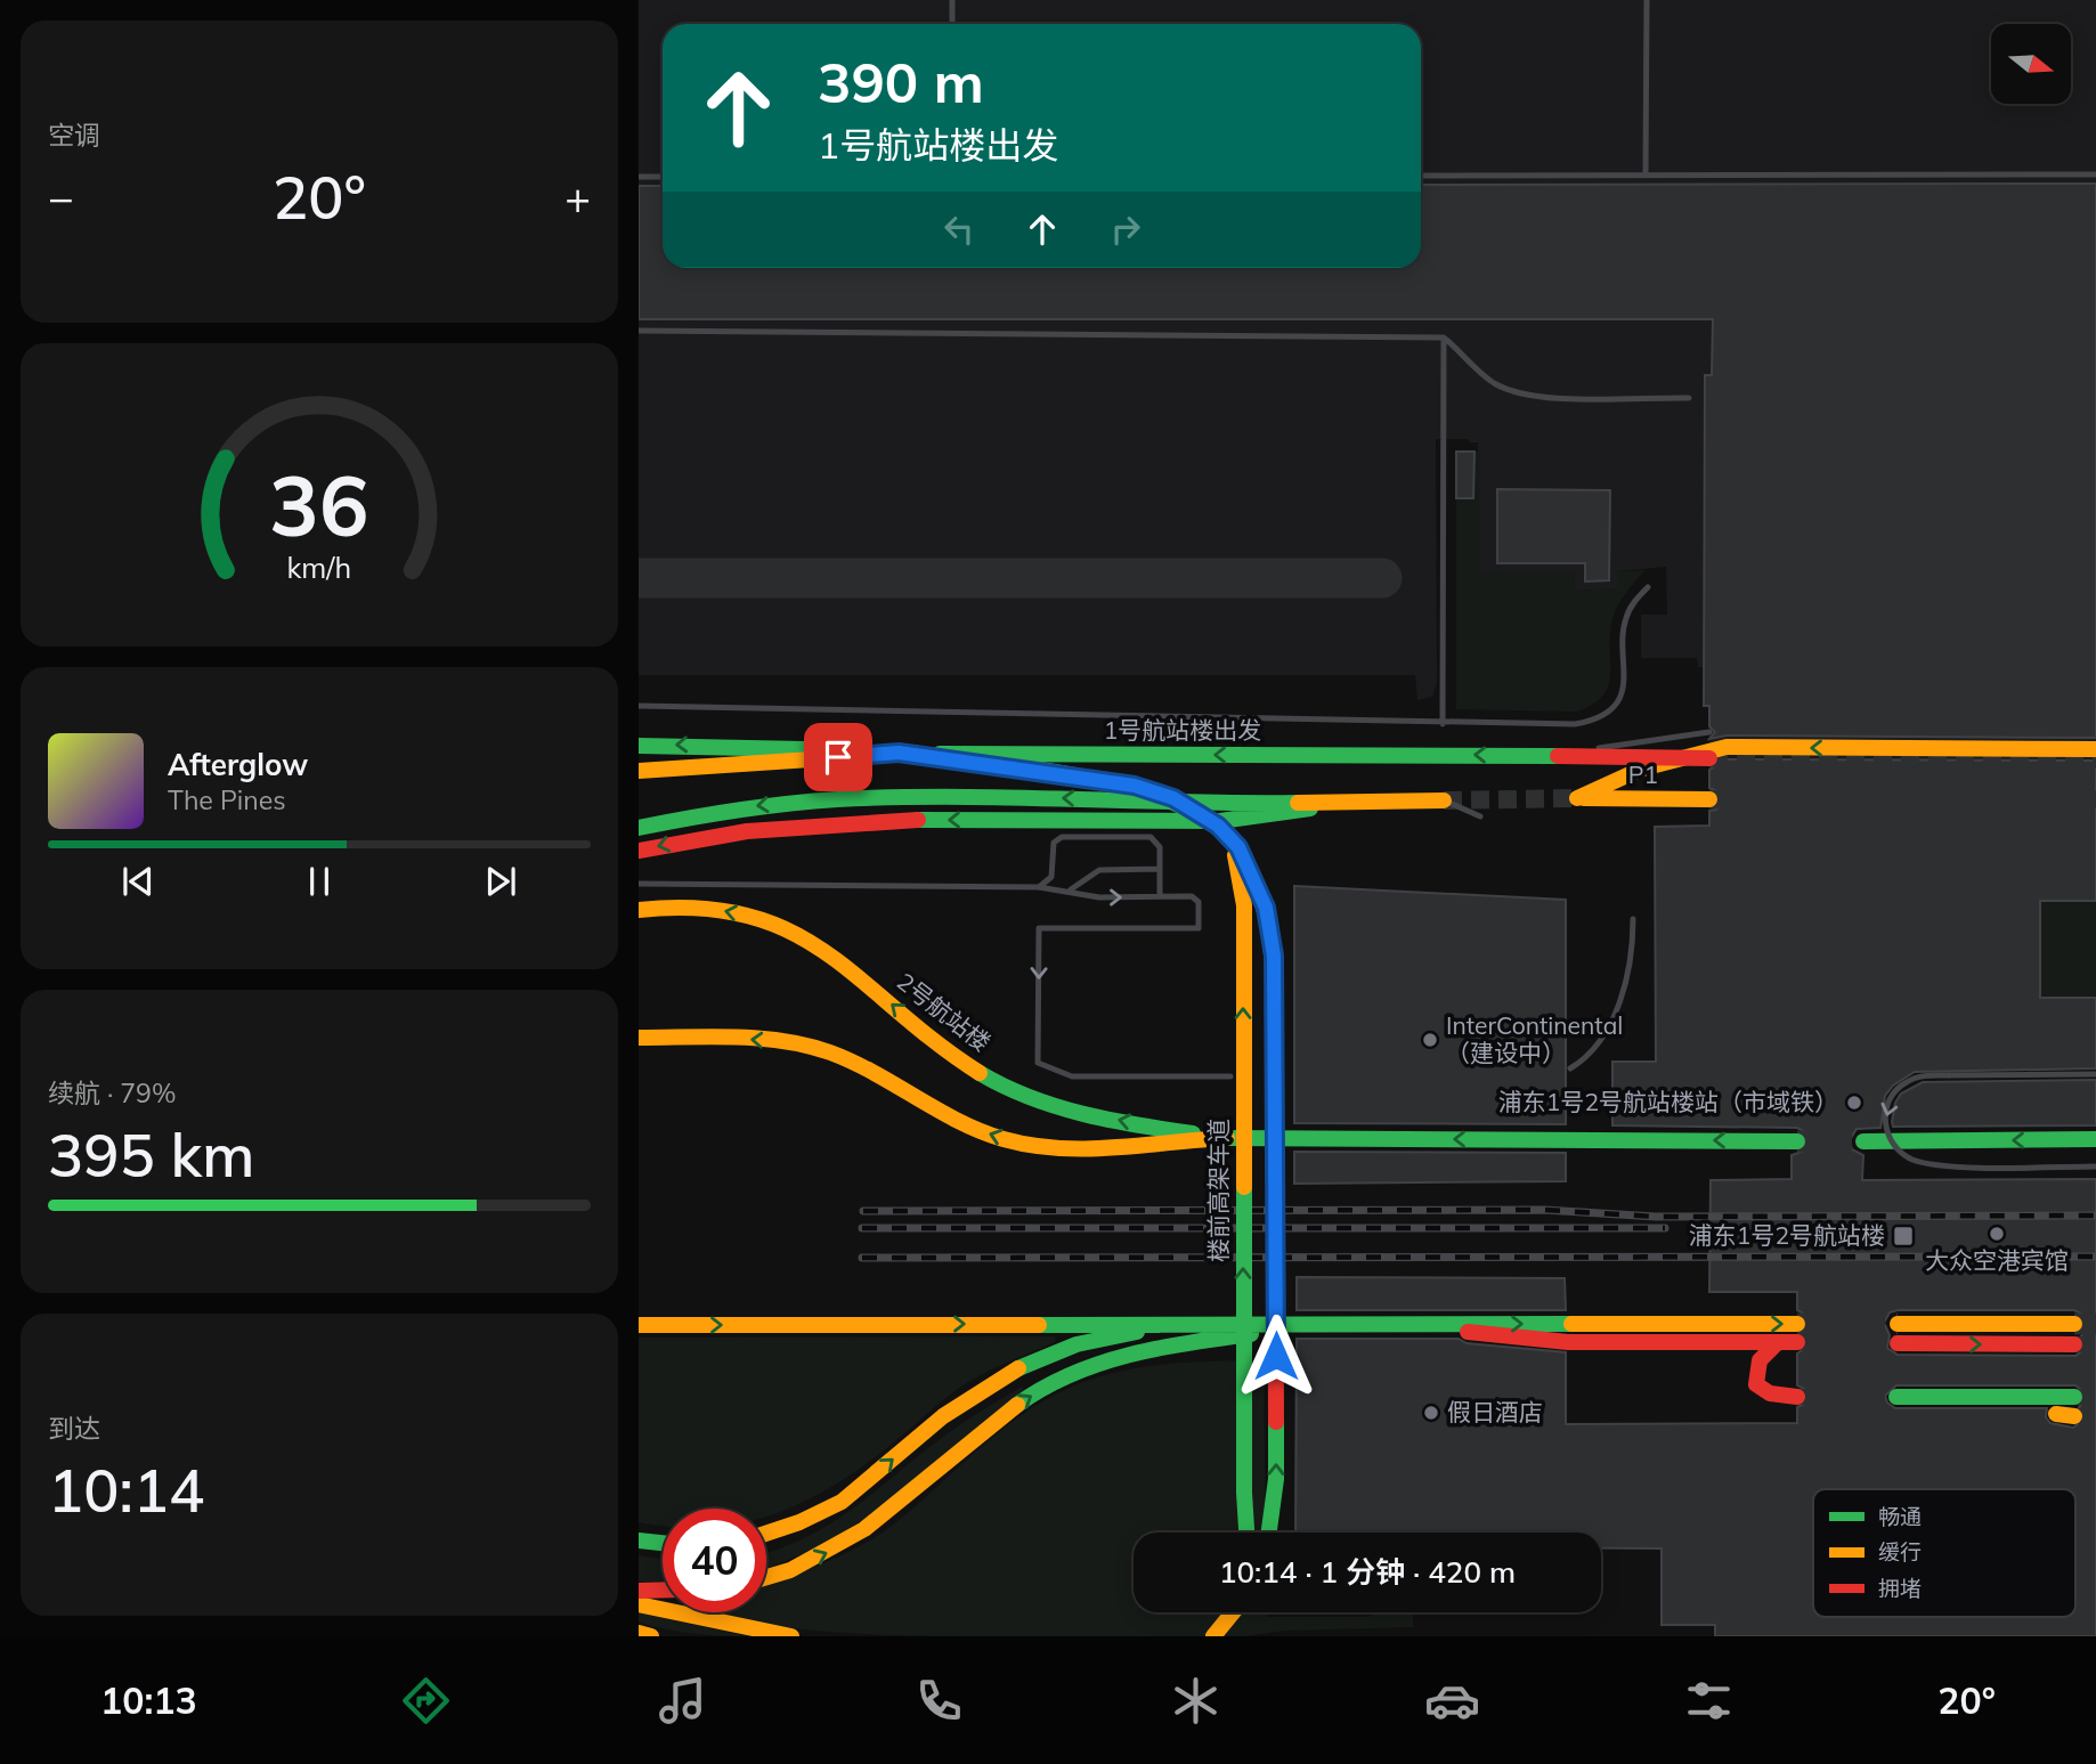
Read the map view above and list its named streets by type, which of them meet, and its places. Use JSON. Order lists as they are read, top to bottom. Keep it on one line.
{"streets":{"main road":["1号航站楼出发","P1","2号航站楼","楼前高架车道"]},"places":{"other":["InterContinental （建设中）","浦东1号2号航站楼站（市域铁）","大众空港宾馆","假日酒店"],"transit":["浦东1号2号航站楼"]},"legend":["畅通","缓行","拥堵"],"north":"right","page":{"tile":["空调",["续航 · 79%","395 km"],["到达","10:14"]],"turn":["390 m","1号航站楼出发"],"heat":["−","20°","+"],"song":["Afterglow","The Pines"],"limit":"40","trip":"10:14 · 1 分钟 · 420 m","tabs":["10:13","20°"],"gauge":["36","km/h"]}}
